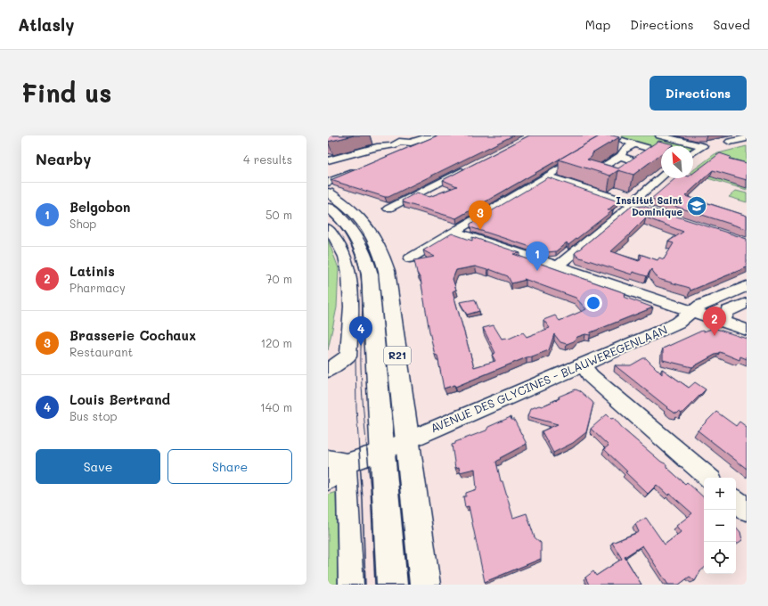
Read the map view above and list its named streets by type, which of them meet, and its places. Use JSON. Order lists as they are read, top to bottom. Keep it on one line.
{"streets":{"main road":["R21"],"street":["AVENUE DES GLYCINES - BLAUWEREGENLAAN"]},"crossings":[["R21","AVENUE DES GLYCINES - BLAUWEREGENLAAN"]],"places":{"school or university":["Institut Saint Dominique"]},"north":"top left","page":{"header":"Atlasly","nav":["Map","Directions","Saved"],"buttons":["Directions",["Save","Share"]],"title":"Find us","heading":["Nearby","4 results"],"list":[{"mark":"1","name":"Belgobon","note":"Shop","value":"50 m"},{"mark":"2","name":"Latinis","note":"Pharmacy","value":"70 m"},{"mark":"3","name":"Brasserie Cochaux","note":"Restaurant","value":"120 m"},{"mark":"4","name":"Louis Bertrand","note":"Bus stop","value":"140 m"}],"pins":["3","1","2","4"],"map_buttons":["+","−"]}}
